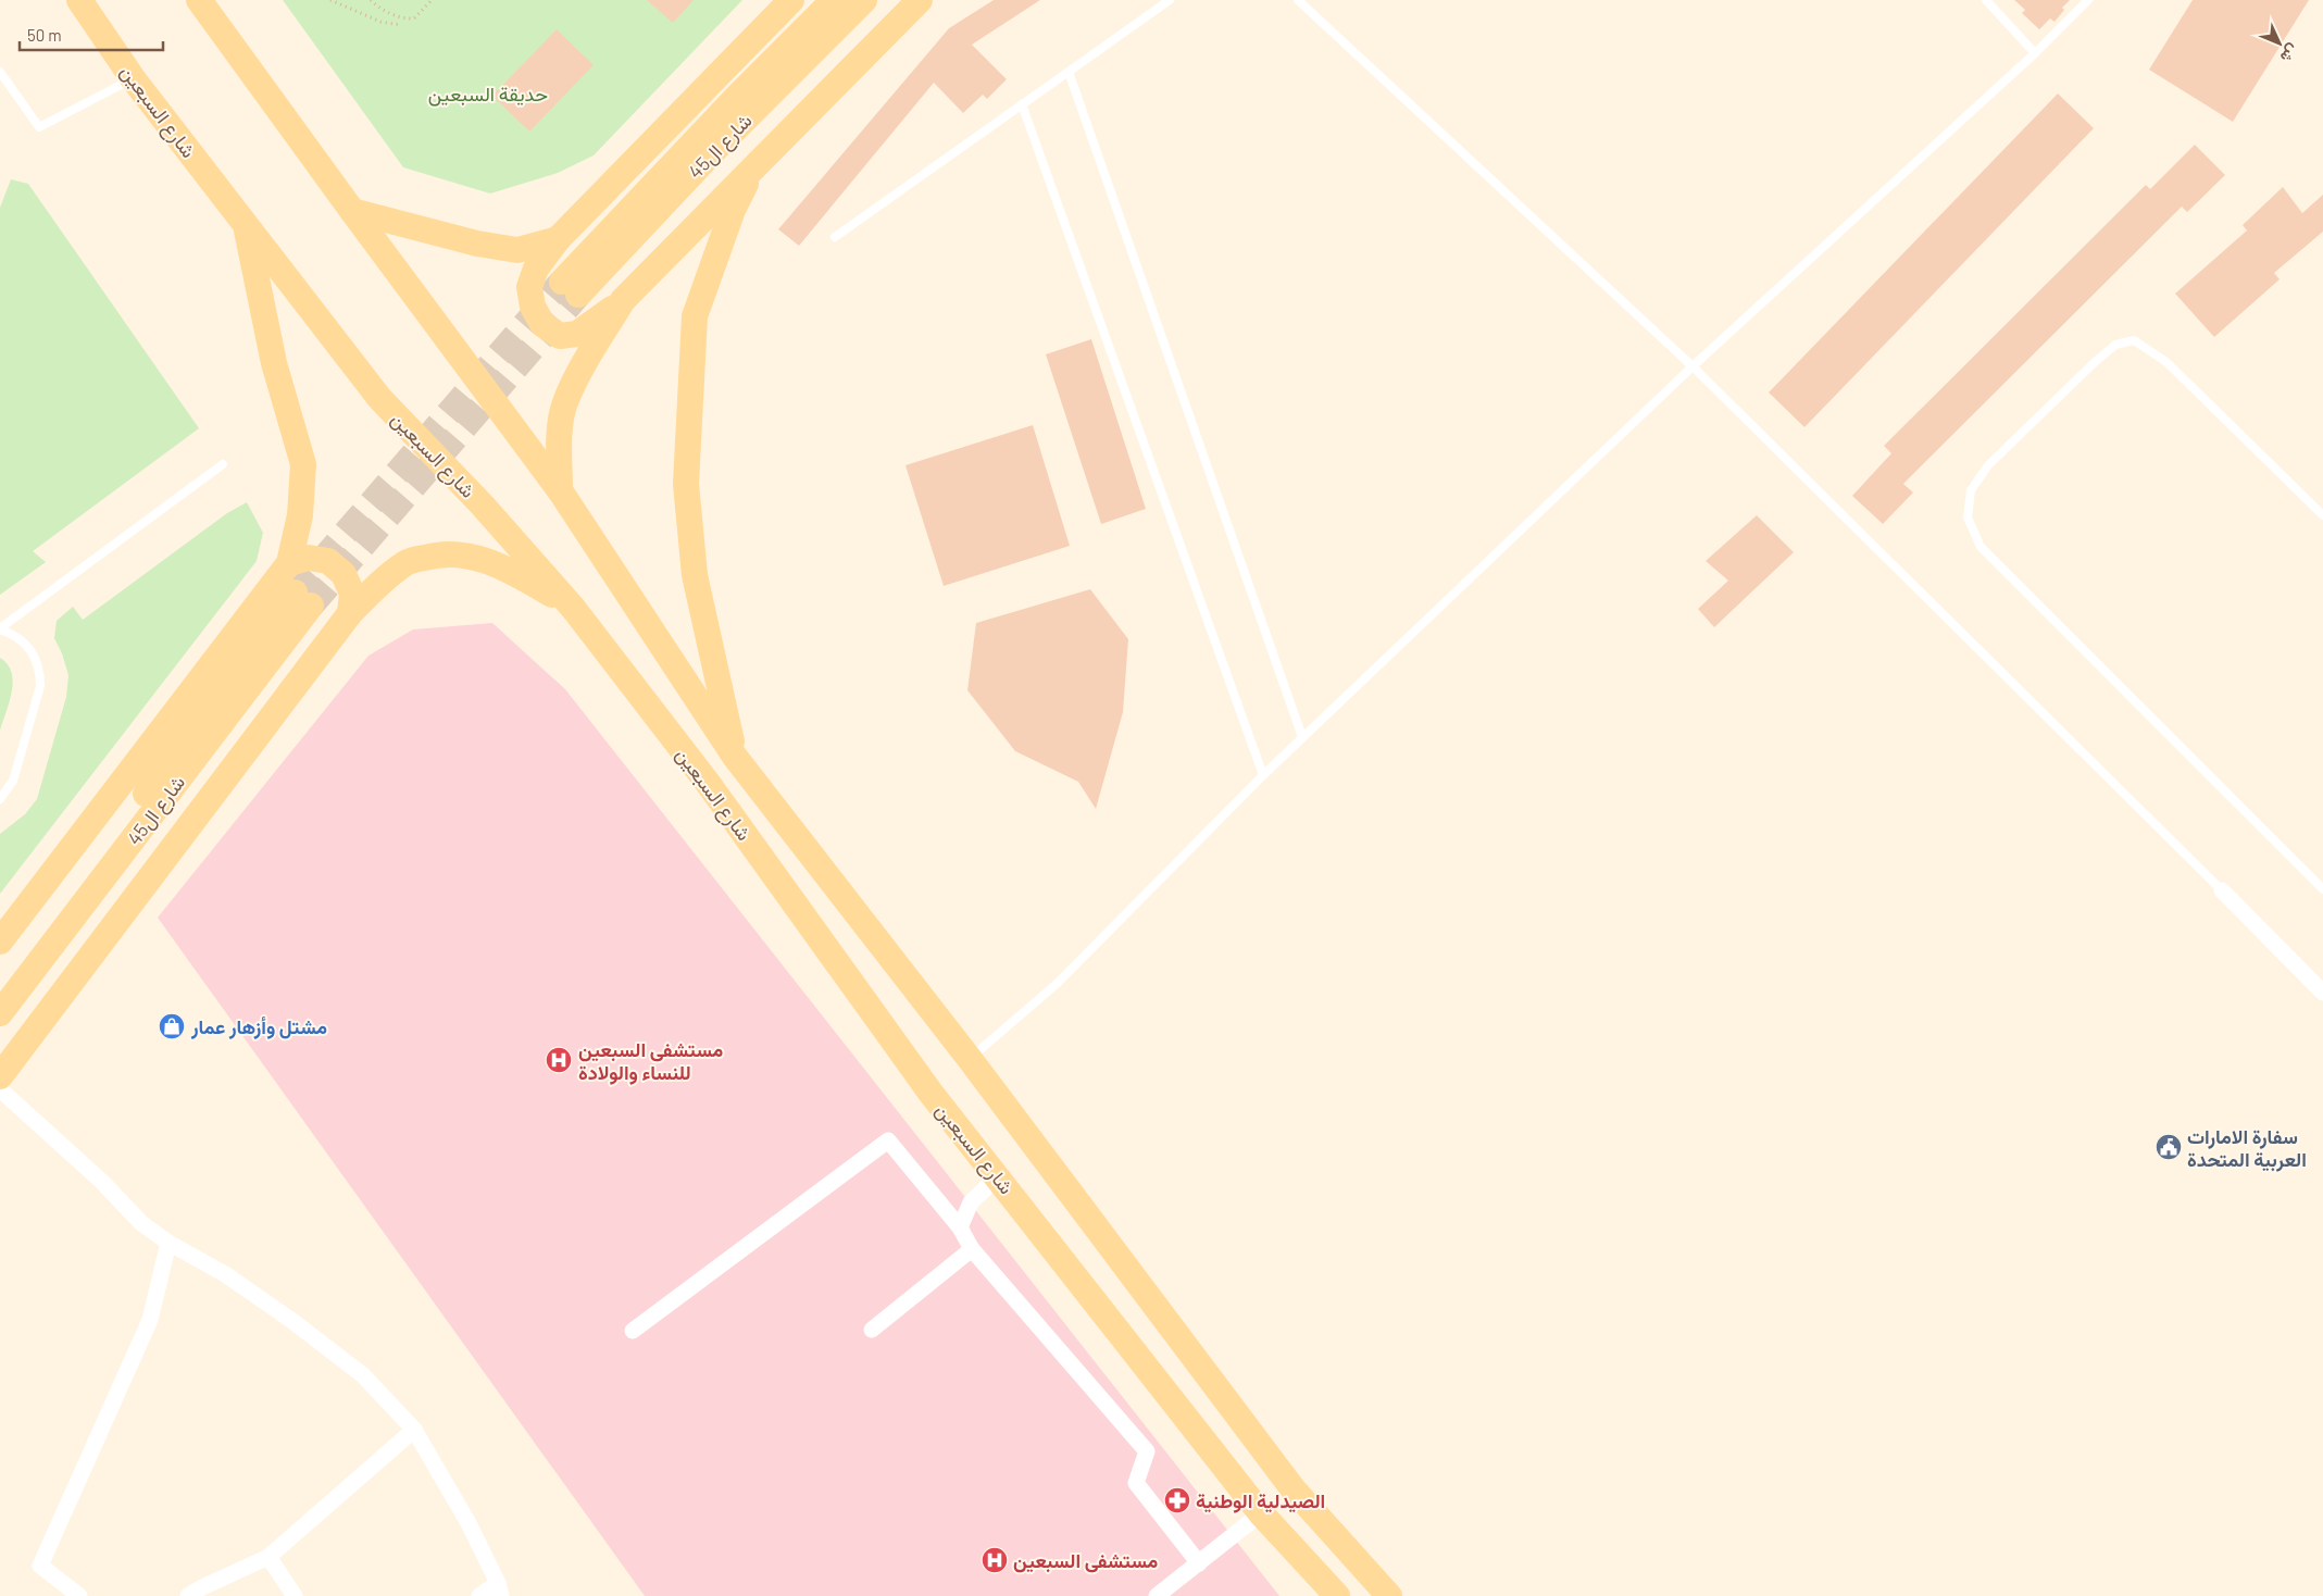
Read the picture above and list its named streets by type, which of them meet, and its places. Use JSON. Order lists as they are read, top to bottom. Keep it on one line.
{"streets":{"main road":["شارع السبعين","شارع ال45"]},"parks":["حديقة السبعين"],"places":{"shop":["مشتل وأزهار عمار"],"hospital":["مستشفى السبعين للنساء والولادة","مستشفى السبعين"],"public building":["سفارة الامارات العربية المتحدة"],"pharmacy":["الصيدلية الوطنية"]},"scale_bar":"50 m","north":"bottom right"}
